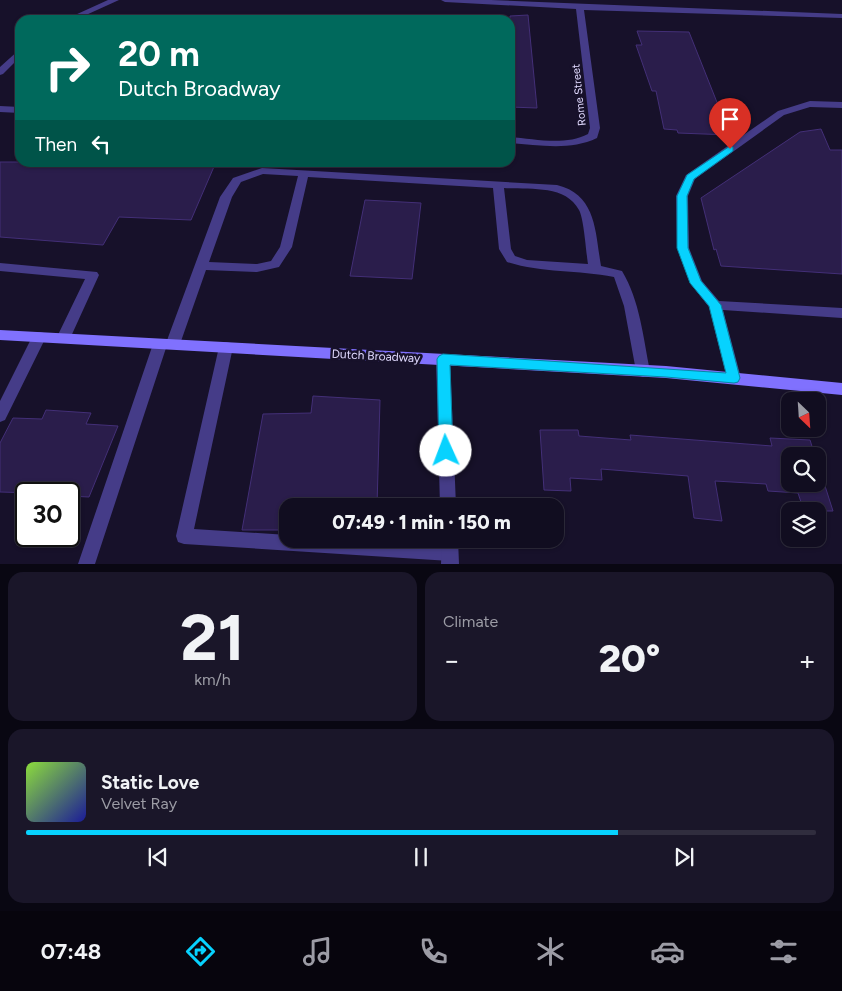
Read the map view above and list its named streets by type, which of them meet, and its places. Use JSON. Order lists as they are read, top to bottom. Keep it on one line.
{"streets":{"main road":["Dutch Broadway"],"street":["Rome Street"]},"north":"bottom right","page":{"turn":["20 m","Dutch Broadway"],"then":"Then","limit":"30","trip":"07:49 · 1 min · 150 m","tile":[["21","km/h"],"Climate"],"heat":["−","20°","+"],"song":["Static Love","Velvet Ray"],"tabs":"07:48"}}
